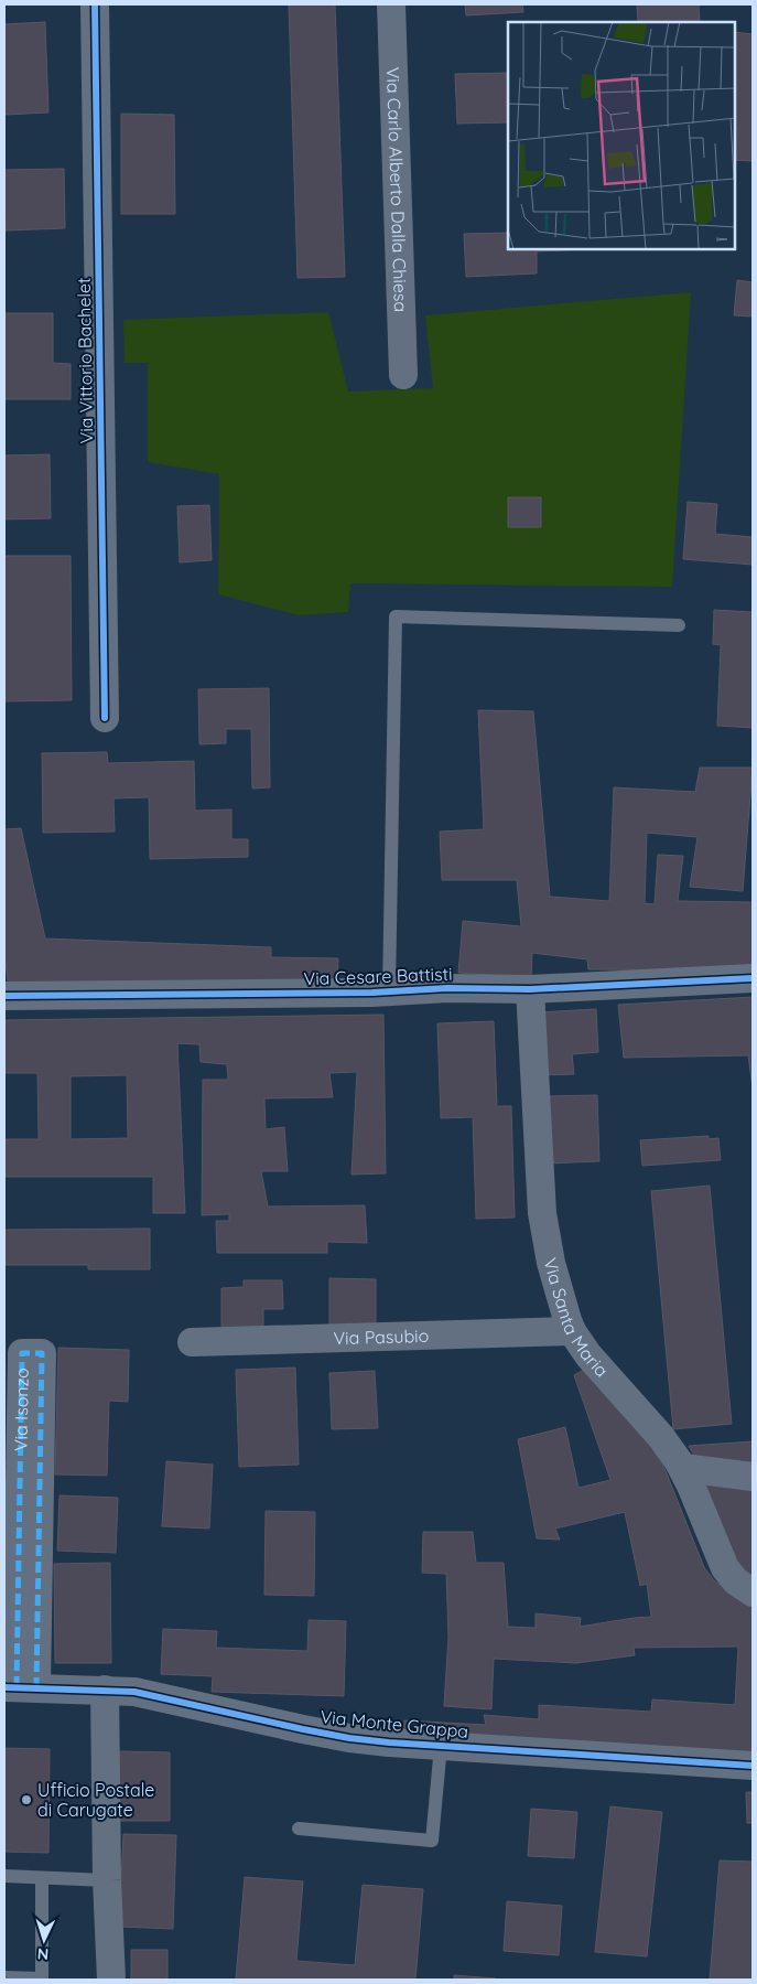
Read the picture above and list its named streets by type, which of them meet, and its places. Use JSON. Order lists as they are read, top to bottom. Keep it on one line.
{"streets":{"street":["Via Carlo Alberto Dalla Chiesa","Via Vittorio Bachelet","Via Cesare Battisti","Via Santa Maria","Via Pasubio","Via Isonzo","Via Monte Grappa"]},"crossings":[["Via Cesare Battisti","Via Santa Maria"],["Via Santa Maria","Via Pasubio"],["Via Isonzo","Via Monte Grappa"]],"places":["Ufficio Postale di Carugate"],"north":"bottom"}
